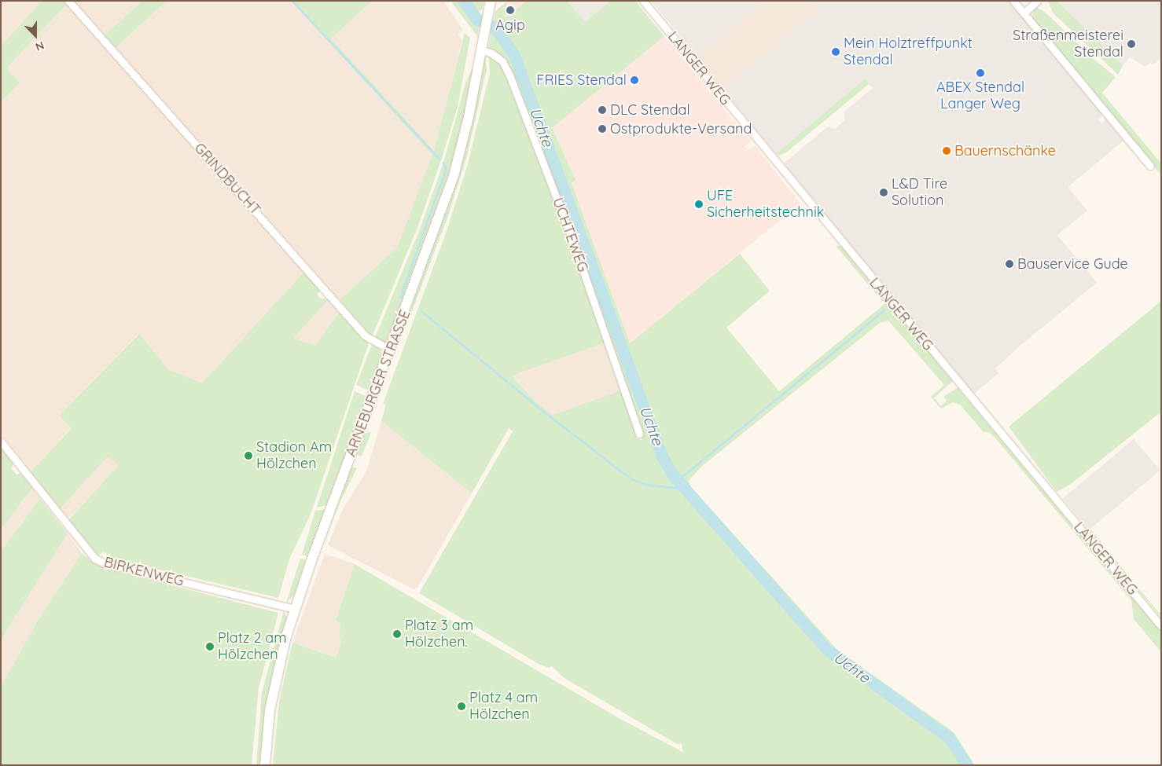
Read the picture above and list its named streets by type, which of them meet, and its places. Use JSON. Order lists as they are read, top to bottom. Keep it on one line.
{"streets":{"main road":["ARNEBURGER STRASSE"],"street":["LANGER WEG","GRINDBUCHT","UCHTEWEG","BIRKENWEG"]},"crossings":[["GRINDBUCHT","ARNEBURGER STRASSE"],["UCHTEWEG","ARNEBURGER STRASSE"],["ARNEBURGER STRASSE","BIRKENWEG"]],"water":["Uchte"],"places":["Agip","Straßenmeisterei Stendal","Mein Holztreffpunkt Stendal","ABEX Stendal Langer Weg","FRIES Stendal","DLC Stendal","Ostprodukte-Versand","Bauernschänke","L&D Tire Solution","UFE Sicherheitstechnik","Bauservice Gude","Stadion Am Hölzchen","Platz 3 am Hölzchen.","Platz 2 am Hölzchen","Platz 4 am Hölzchen"],"north":"bottom"}
